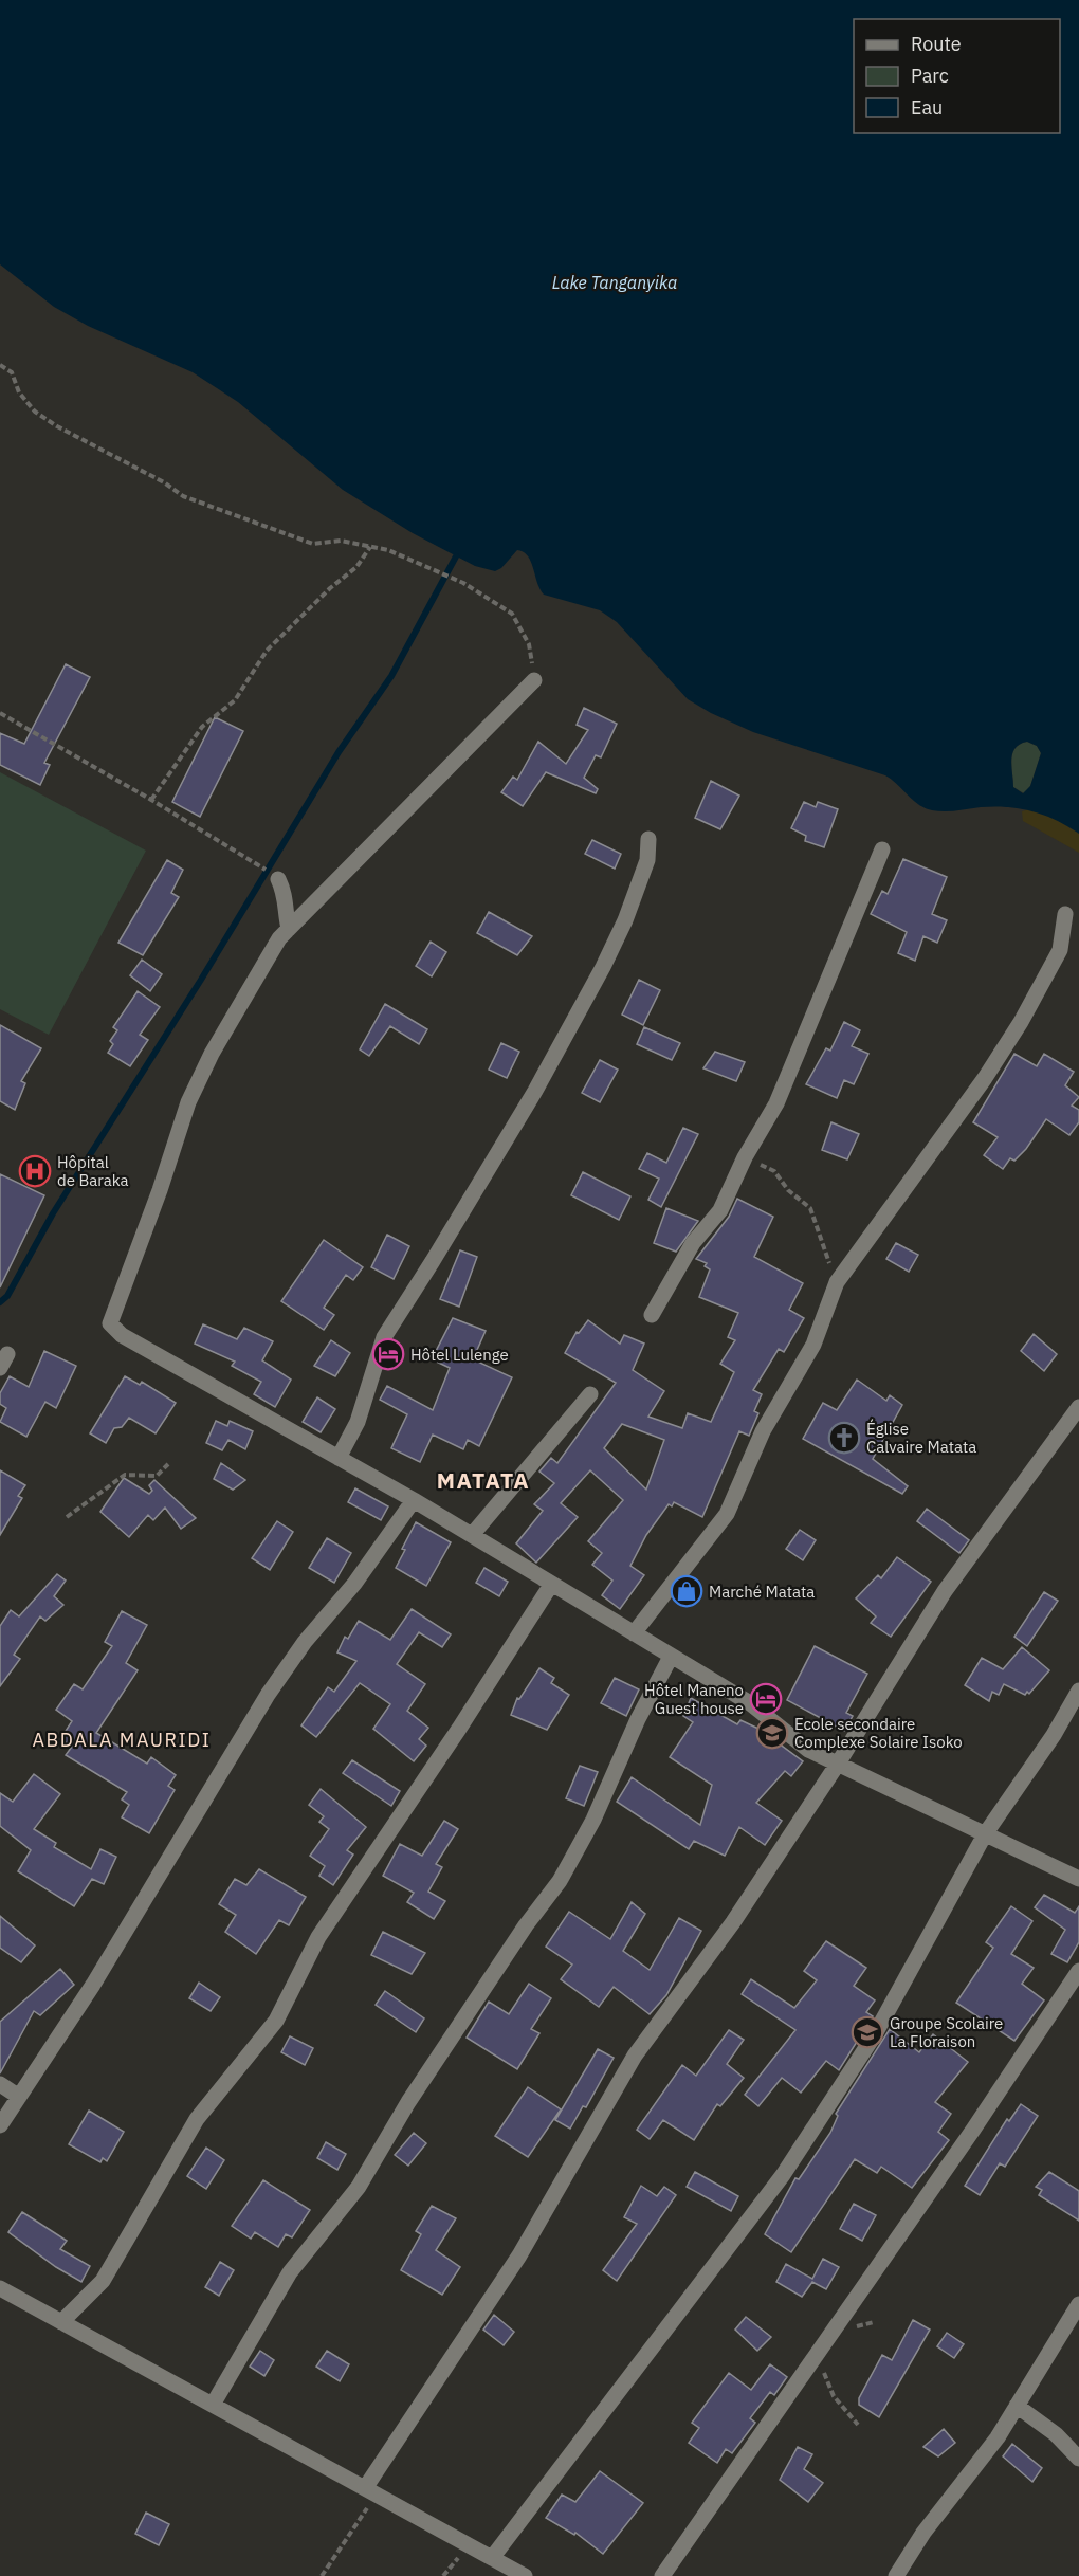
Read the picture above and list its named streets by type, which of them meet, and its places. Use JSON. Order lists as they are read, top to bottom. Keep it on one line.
{"districts":["MATATA","ABDALA MAURIDI"],"water":["Lake Tanganyika"],"places":{"hospital":["Hôpital de Baraka"],"hotel":["Hôtel Lulenge","Hôtel Maneno Guest house"],"church":["Église Calvaire Matata"],"shop":["Marché Matata"],"school or university":["Ecole secondaire Complexe Solaire Isoko","Groupe Scolaire La Floraison"]},"legend":["Route","Parc","Eau"]}
